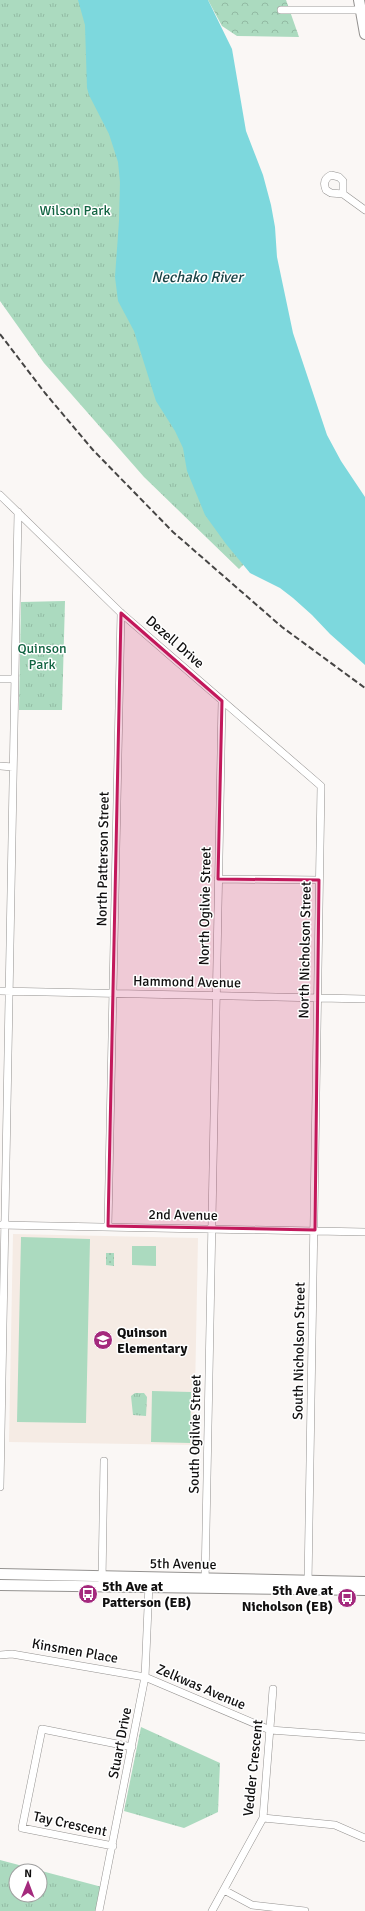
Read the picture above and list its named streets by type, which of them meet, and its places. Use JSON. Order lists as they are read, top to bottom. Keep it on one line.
{"streets":{"main road":["5th Avenue"],"street":["Dezell Drive","North Patterson Street","North Ogilvie Street","North Nicholson Street","Hammond Avenue","2nd Avenue","South Nicholson Street","South Ogilvie Street","Kinsmen Place","Zelkwas Avenue","Stuart Drive","Vedder Crescent","Tay Crescent"]},"crossings":[["Dezell Drive","North Patterson Street"],["Dezell Drive","North Ogilvie Street"],["Dezell Drive","North Nicholson Street"],["North Patterson Street","Hammond Avenue"],["North Patterson Street","2nd Avenue"],["North Ogilvie Street","Hammond Avenue"],["North Ogilvie Street","South Ogilvie Street"],["North Nicholson Street","Hammond Avenue"],["North Nicholson Street","South Nicholson Street"],["2nd Avenue","South Nicholson Street"],["2nd Avenue","South Ogilvie Street"],["South Nicholson Street","5th Avenue"],["South Ogilvie Street","5th Avenue"],["5th Avenue","Stuart Drive"],["Kinsmen Place","Zelkwas Avenue"],["Kinsmen Place","Stuart Drive"],["Zelkwas Avenue","Stuart Drive"],["Zelkwas Avenue","Vedder Crescent"],["Stuart Drive","Tay Crescent"]],"water":["Nechako River"],"parks":["Wilson Park","Quinson Park"],"places":{"school or university":["Quinson Elementary"],"bus stop":["5th Ave at Patterson (EB)","5th Ave at Nicholson (EB)"]},"north":"top"}
